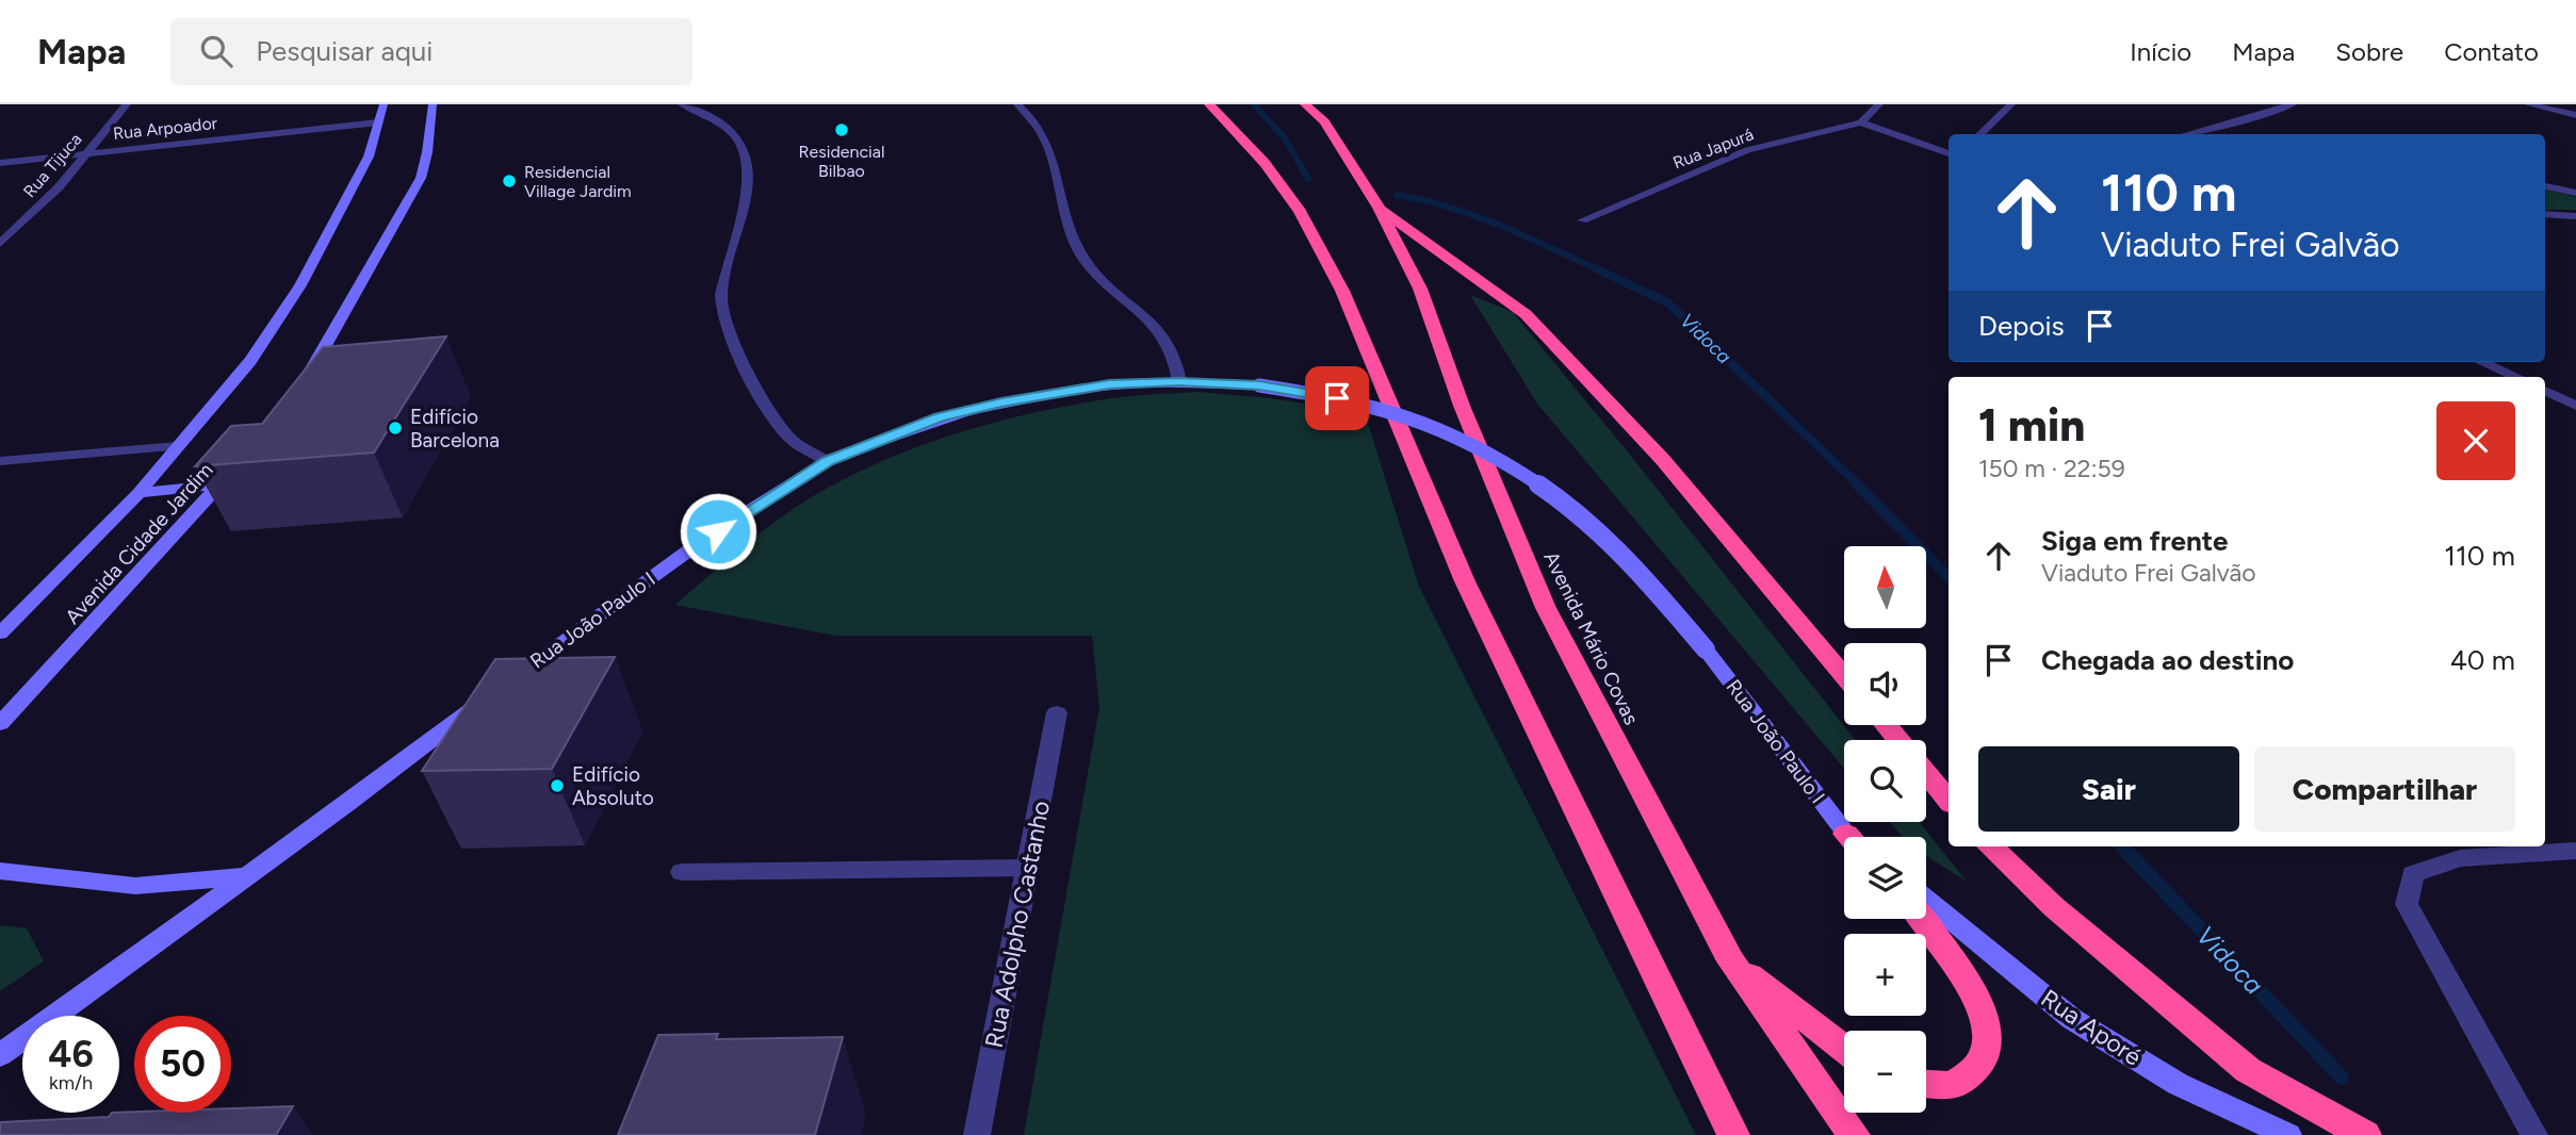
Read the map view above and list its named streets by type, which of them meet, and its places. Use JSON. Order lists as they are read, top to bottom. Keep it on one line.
{"streets":{"highway":["Avenida Mário Covas"],"main road":["Avenida Cidade Jardim","Rua João Paulo I","Rua Aporé"],"street":["Rua Arpoador","Rua Japurá","Rua Tijuca","Rua Adolpho Castanho"]},"crossings":[["Rua Arpoador","Rua Tijuca"],["Rua Arpoador","Avenida Cidade Jardim"]],"water":["Vidoca"],"places":["Residencial Bilbao","Residencial Village Jardim","Edifício Barcelona","Edifício Absoluto"],"north":"top","page":{"header":"Mapa","search":"Pesquisar aqui","nav":["Início","Mapa","Sobre","Contato"],"turn":["110 m","Viaduto Frei Galvão"],"then":"Depois","heading":["1 min","150 m · 22:59"],"list":[{"name":"Siga em frente","note":"Viaduto Frei Galvão","value":"110 m"},{"name":"Chegada ao destino","value":"40 m"}],"map_buttons":["+","−"],"buttons":["Sair","Compartilhar"],"speed":"46 km/h","limit":"50"}}
